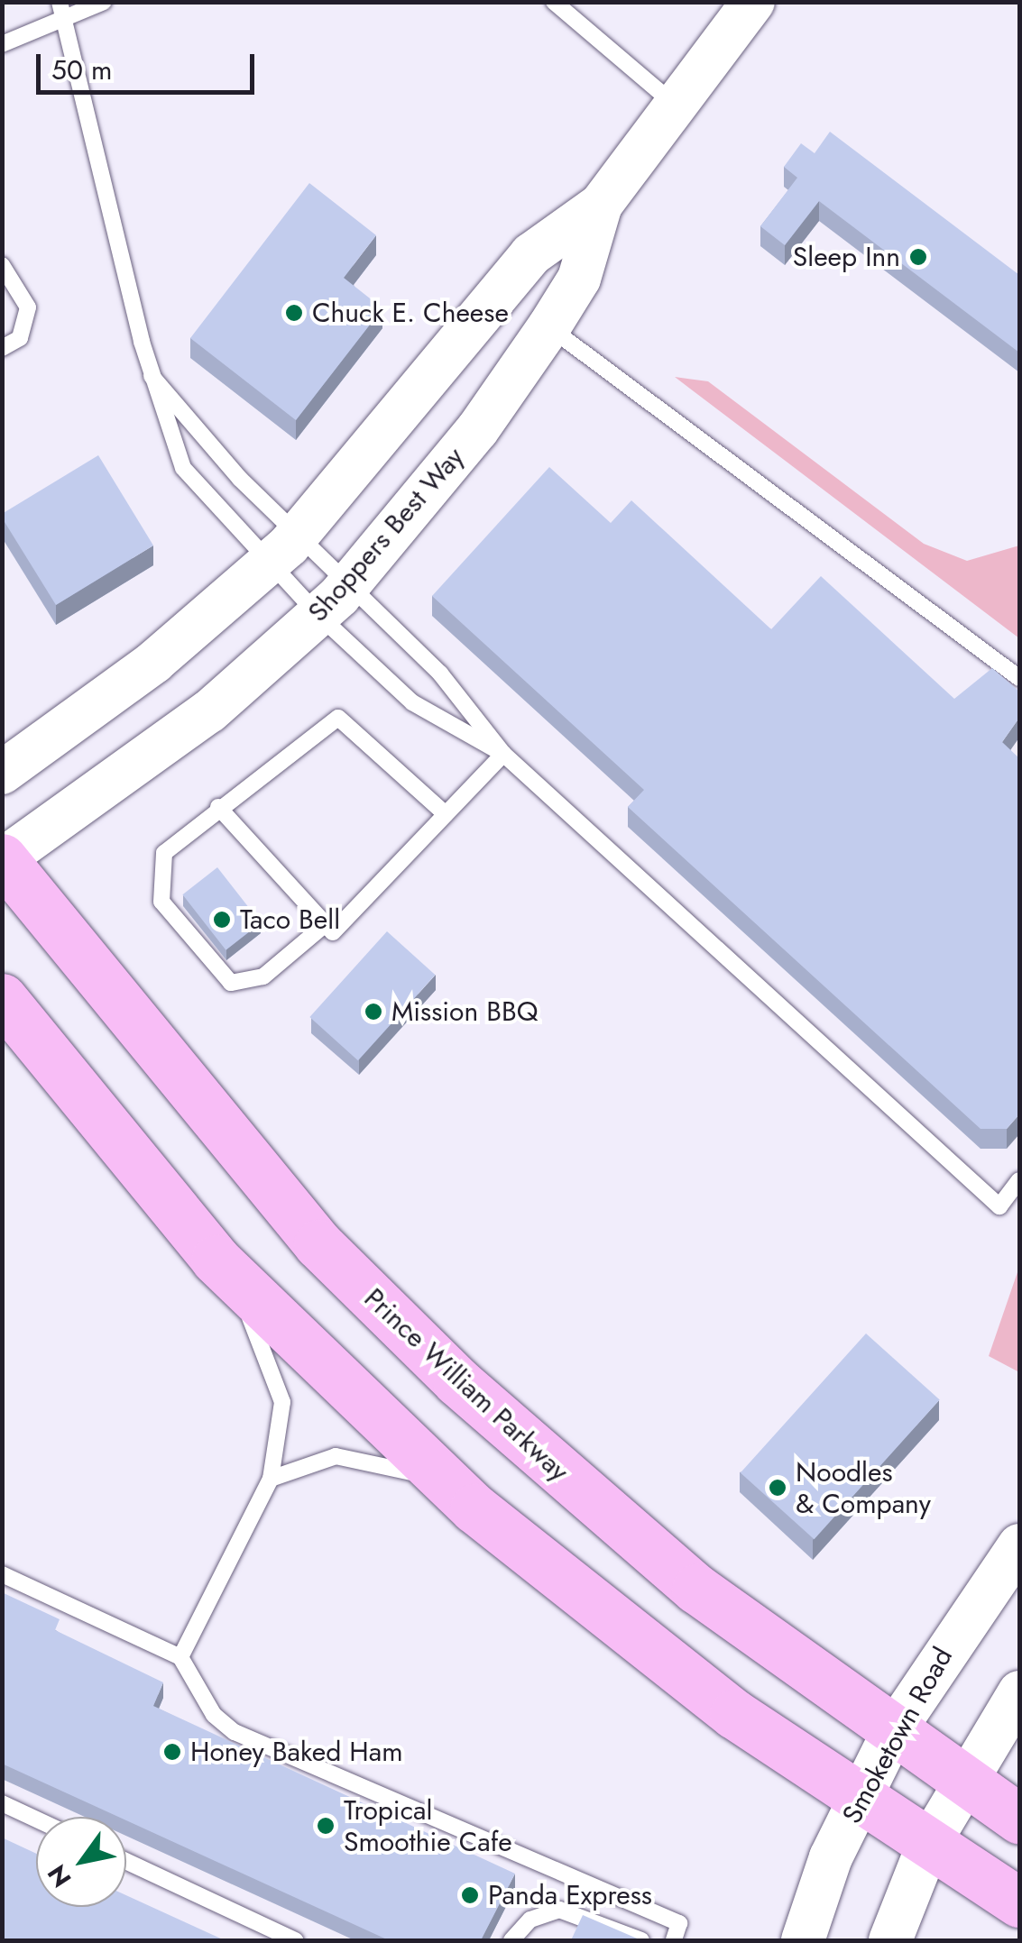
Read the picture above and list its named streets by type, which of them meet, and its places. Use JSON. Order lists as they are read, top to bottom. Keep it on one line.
{"streets":{"highway":["Prince William Parkway"],"street":["Shoppers Best Way","Smoketown Road"]},"crossings":[["Shoppers Best Way","Prince William Parkway"],["Prince William Parkway","Smoketown Road"]],"places":["Sleep Inn","Chuck E. Cheese","Taco Bell","Mission BBQ","Noodles & Company","Honey Baked Ham","Tropical Smoothie Cafe","Panda Express"],"scale_bar":"50 m","north":"bottom left"}
